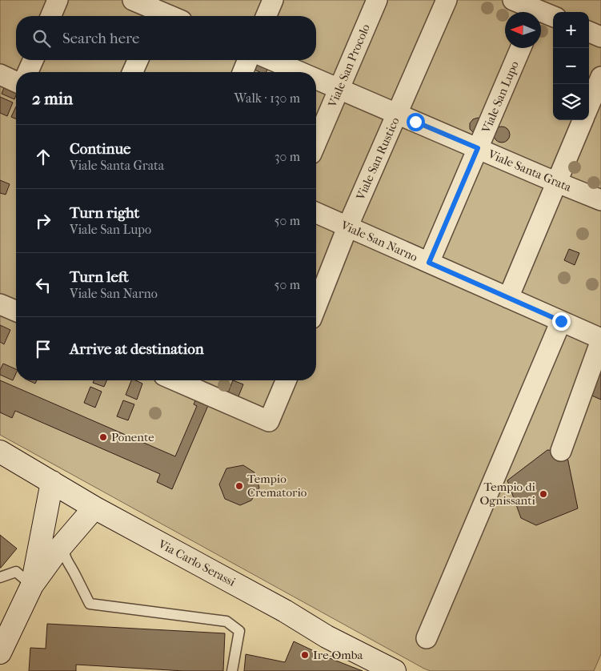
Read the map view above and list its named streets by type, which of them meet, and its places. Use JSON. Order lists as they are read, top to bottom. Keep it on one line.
{"streets":{"street":["Viale San Procolo","Viale San Lupo","Viale San Rustico","Viale Santa Grata","Viale San Narno","Via Carlo Serassi"]},"crossings":[["Viale San Procolo","Viale Santa Grata"],["Viale San Lupo","Viale Santa Grata"],["Viale San Lupo","Viale San Narno"],["Viale San Rustico","Viale Santa Grata"],["Viale San Rustico","Viale San Narno"]],"places":["Ponente","Tempio Crematorio","Tempio di Ognissanti","Ire-Omba"],"north":"left","page":{"map_buttons":["+","−"],"search":"Search here","heading":["2 min","Walk · 130 m"],"list":[["Continue","Viale Santa Grata","30 m"],["Turn right","Viale San Lupo","50 m"],["Turn left","Viale San Narno","50 m"],"Arrive at destination"]}}
